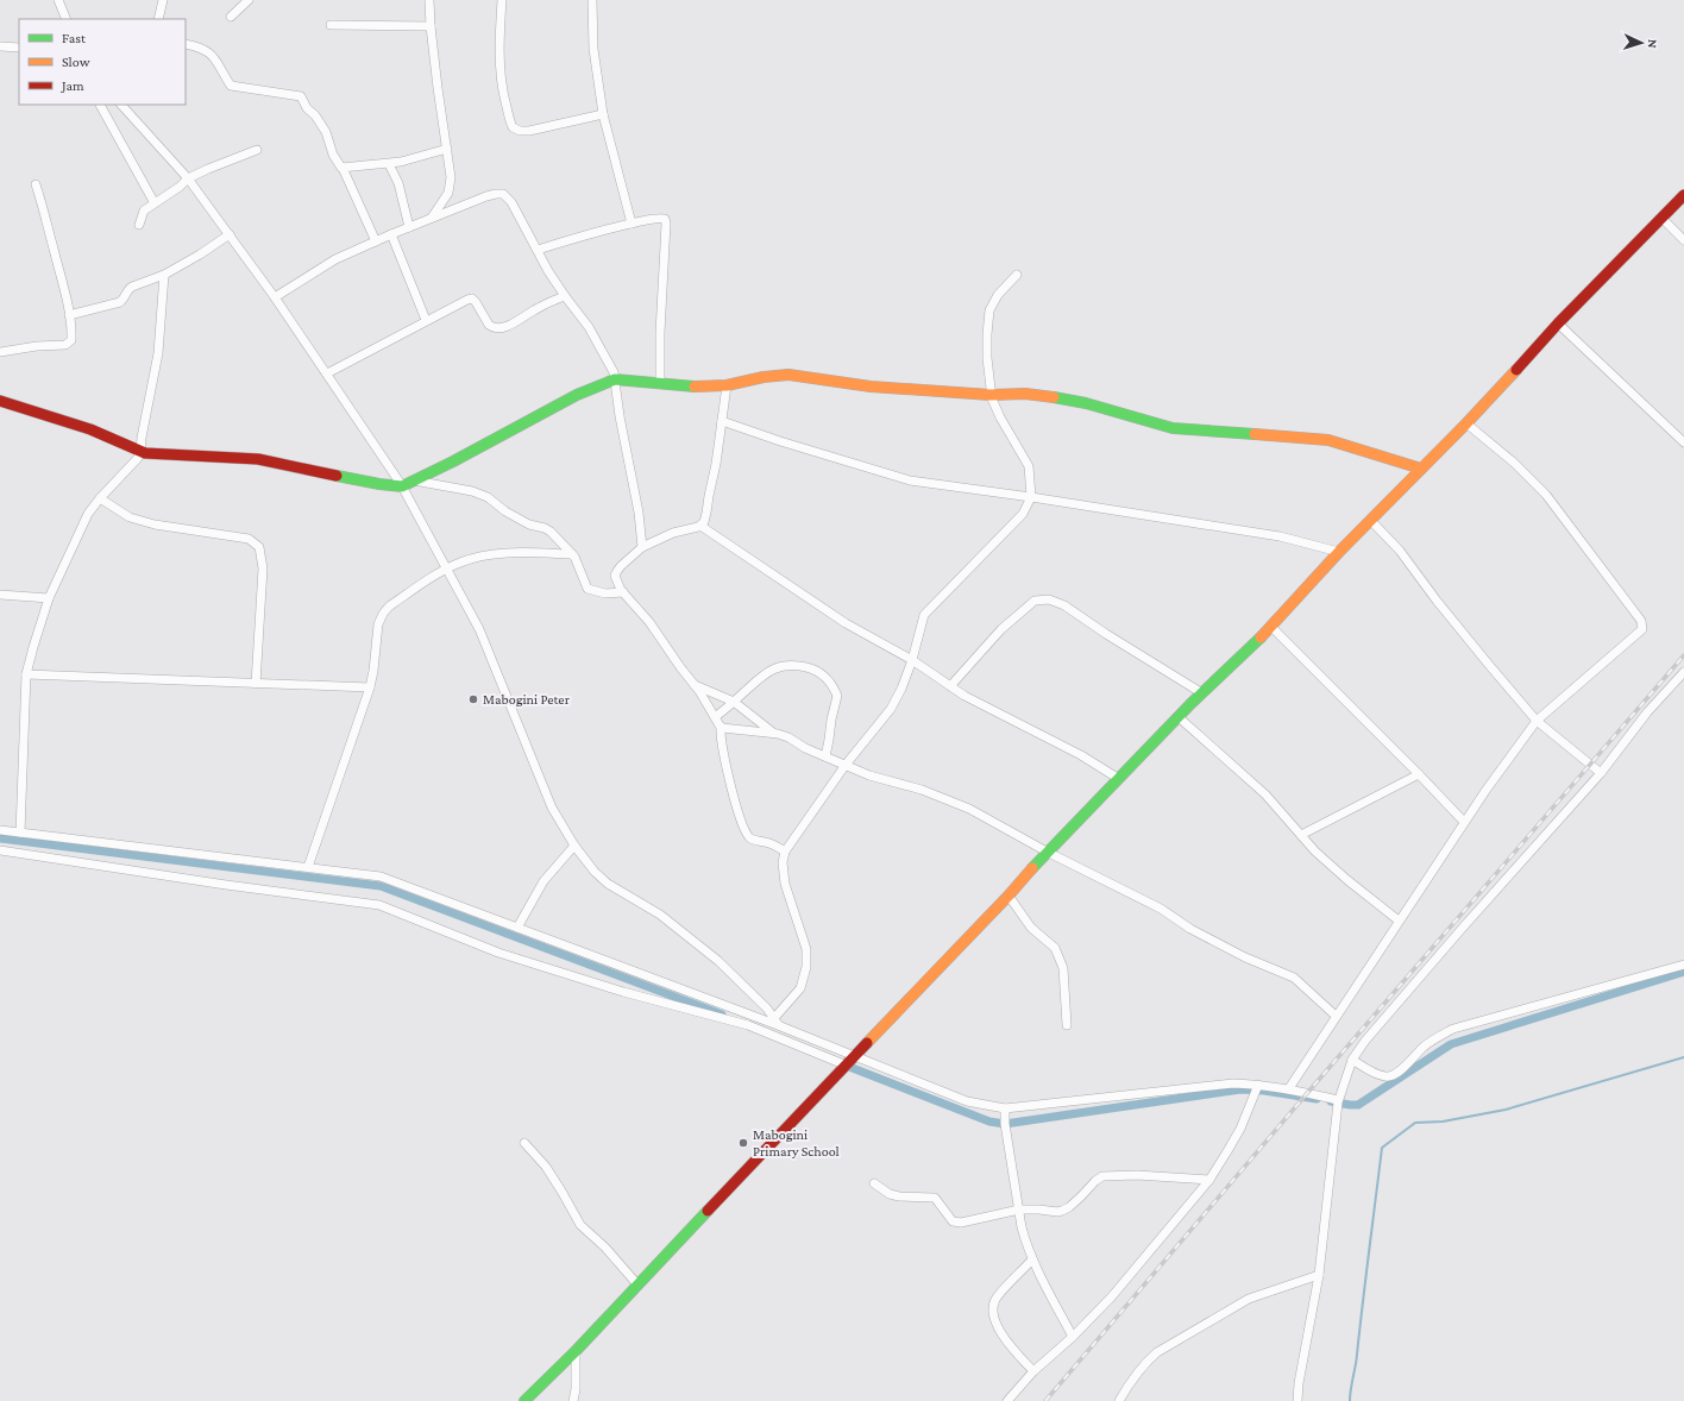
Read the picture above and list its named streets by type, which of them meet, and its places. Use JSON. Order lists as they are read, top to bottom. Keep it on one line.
{"places":["Mabogini Peter","Mabogini Primary School"],"legend":["Fast","Slow","Jam"],"north":"right"}
